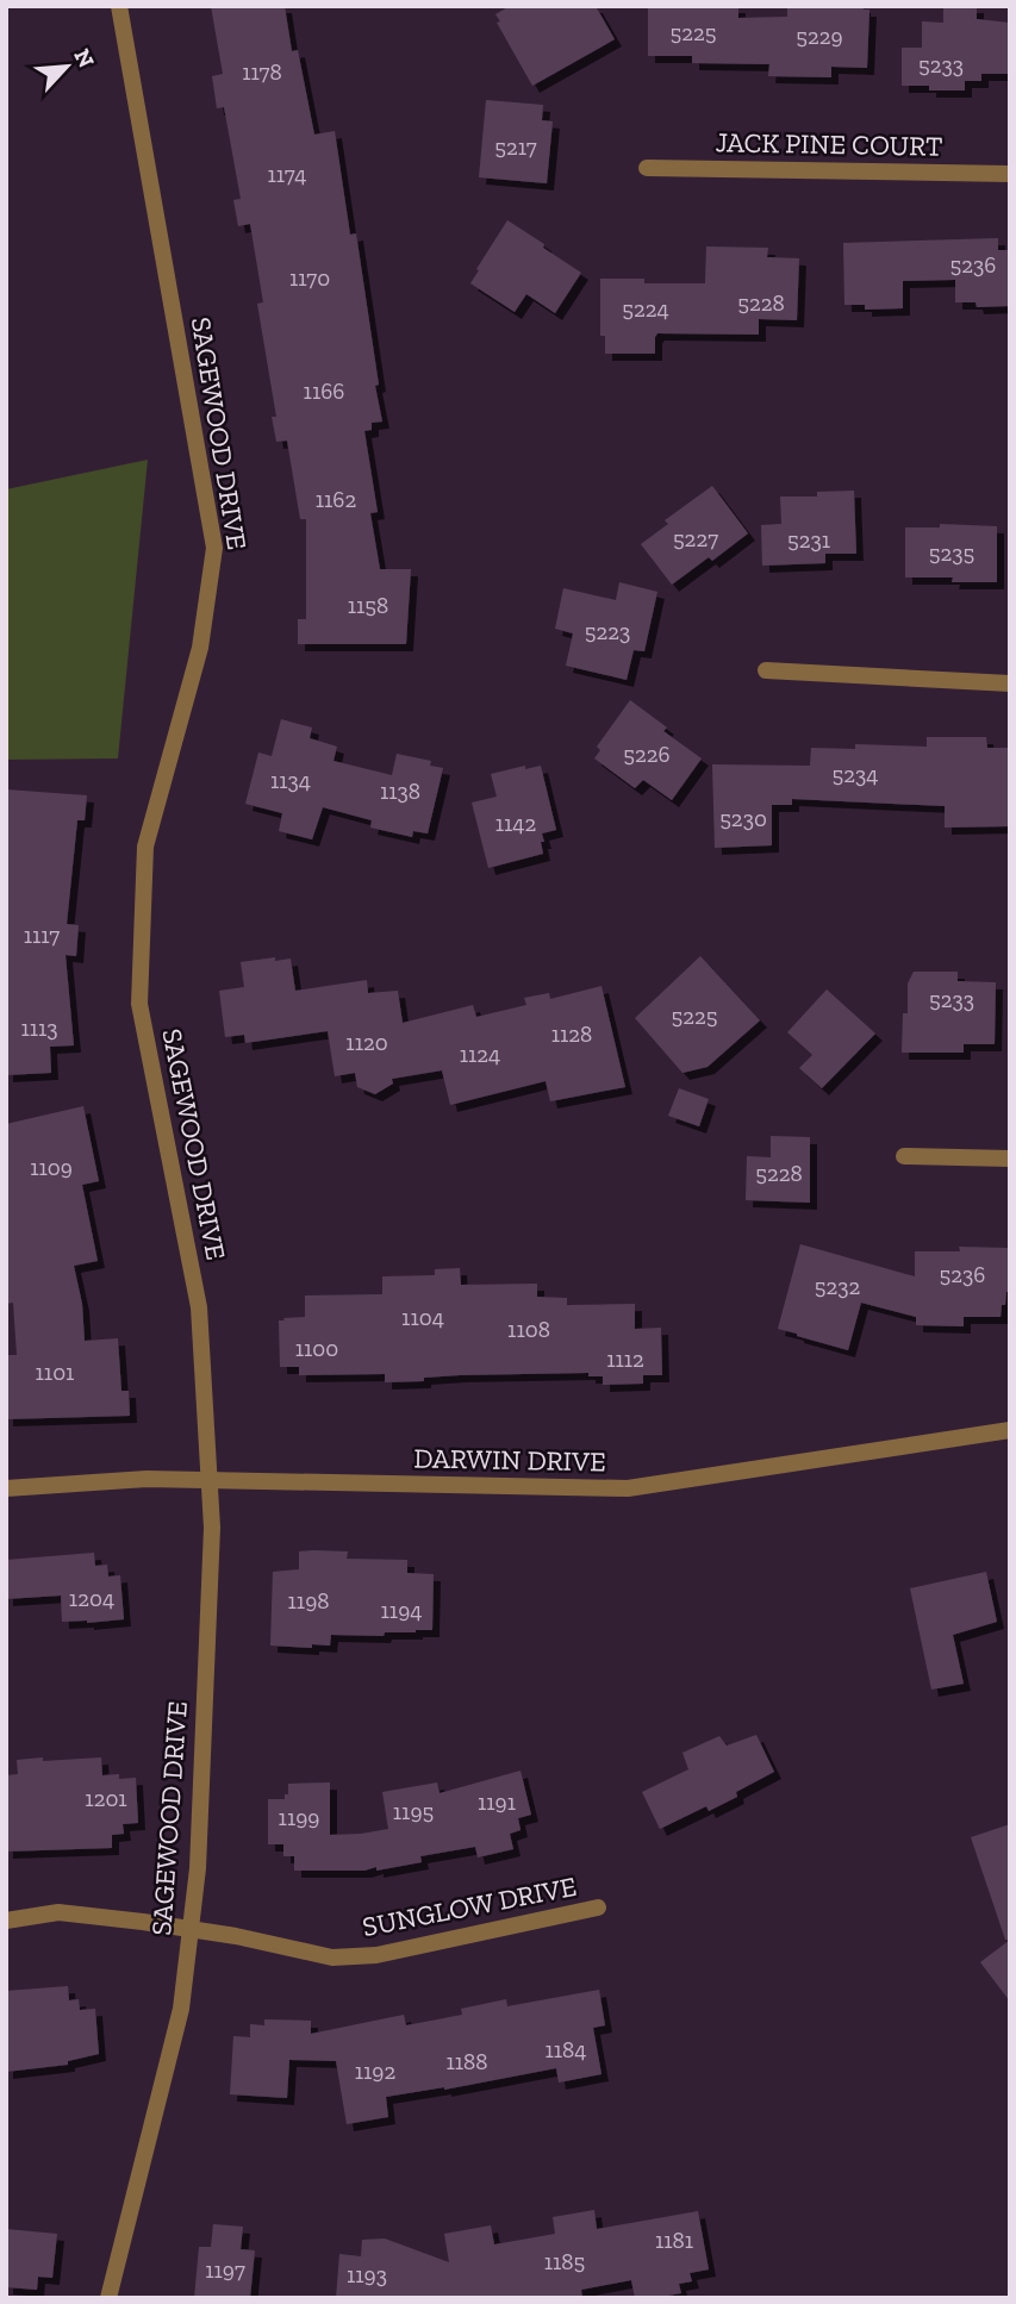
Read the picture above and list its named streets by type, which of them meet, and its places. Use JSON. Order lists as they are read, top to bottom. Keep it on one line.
{"streets":{"street":["JACK PINE COURT","SAGEWOOD DRIVE","DARWIN DRIVE","SUNGLOW DRIVE"]},"crossings":[["SAGEWOOD DRIVE","DARWIN DRIVE"],["SAGEWOOD DRIVE","SUNGLOW DRIVE"]],"house_numbers":["5225","5229","5233","1178","5217","1174","5236","1170","5228","5224","1166","1162","5227","5231","5235","1158","5223","5226","5234","1134","1138","5230","1142","1117","5233","5225","1113","1128","1120","1124","1109","5228","5236","5232","1104","1108","1100","1112","1101","1204","1198","1194","1201","1191","1195","1199","1184","1188","1192","1181","1185","1197","1193"],"north":"top right"}
